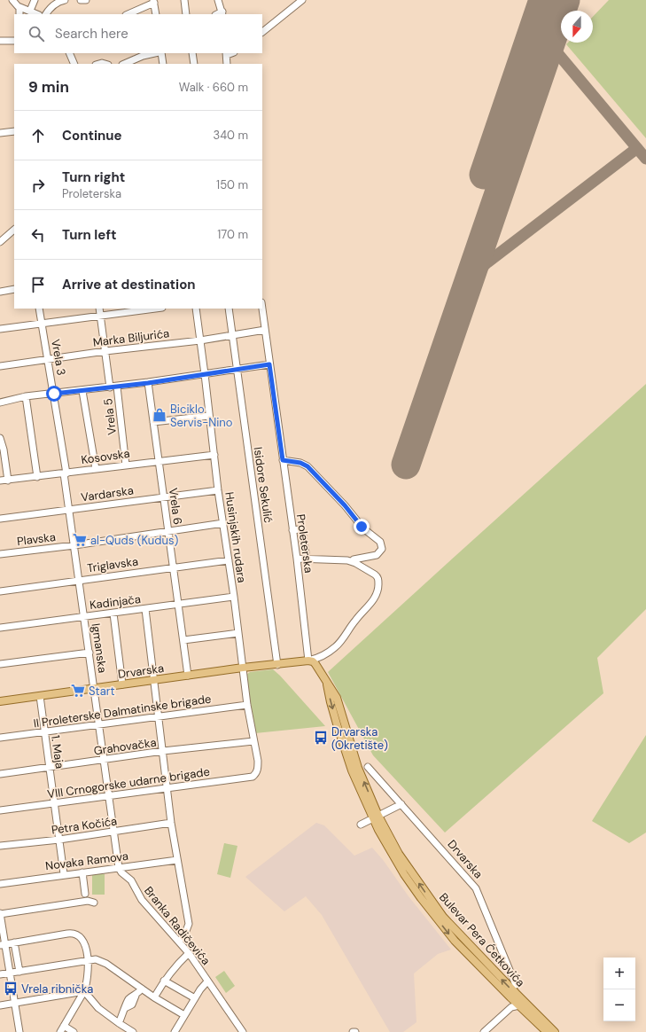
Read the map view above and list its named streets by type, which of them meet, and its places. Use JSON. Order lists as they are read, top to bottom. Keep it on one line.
{"streets":{"main road":["Drvarska","Bulevar Pera Ćetkovića"],"street":["Marka Biljurića","Vrela 3","Vrela 5","Kosovska","Isidore Sekulić","Vardarska","Vrela 6","Husinjskih rudara","Plavska","Proleterska","Triglavska","Kadinjača","Igmanska","II Proleterske Dalmatinske brigade","Grahovačka","1. Maja","VIII Crnogorske udarne brigade","Petra Kočića","Novaka Ramova","Branka Radičevića"]},"crossings":[["Marka Biljurića","Vrela 3"],["Marka Biljurića","Vrela 5"],["Marka Biljurića","Isidore Sekulić"],["Marka Biljurića","Husinjskih rudara"],["Marka Biljurića","Proleterska"],["Vrela 3","Kosovska"],["Vrela 3","Igmanska"],["Vrela 5","Kosovska"],["Kosovska","Vrela 6"],["Kosovska","Husinjskih rudara"],["Kosovska","Igmanska"],["Vardarska","Vrela 6"],["Vardarska","Husinjskih rudara"],["Vardarska","Igmanska"],["Vrela 6","Plavska"],["Vrela 6","Triglavska"],["Vrela 6","Kadinjača"],["Vrela 6","Drvarska"],["Husinjskih rudara","Plavska"],["Husinjskih rudara","Triglavska"],["Husinjskih rudara","Kadinjača"],["Husinjskih rudara","Drvarska"],["Husinjskih rudara","II Proleterske Dalmatinske brigade"],["Husinjskih rudara","Grahovačka"],["Husinjskih rudara","VIII Crnogorske udarne brigade"],["Plavska","Igmanska"],["Proleterska","Bulevar Pera Ćetkovića"],["Triglavska","Igmanska"],["Kadinjača","Igmanska"],["Igmanska","Drvarska"],["Igmanska","II Proleterske Dalmatinske brigade"],["Igmanska","Grahovačka"],["Igmanska","VIII Crnogorske udarne brigade"],["Igmanska","Petra Kočića"],["Igmanska","Novaka Ramova"],["Igmanska","Branka Radičevića"],["Drvarska","1. Maja"],["II Proleterske Dalmatinske brigade","1. Maja"],["Grahovačka","1. Maja"],["1. Maja","VIII Crnogorske udarne brigade"],["1. Maja","Petra Kočića"],["1. Maja","Novaka Ramova"],["Novaka Ramova","Branka Radičevića"]],"places":{"shop":["Biciklo Servis-Nino"],"supermarket":["al-Quds (Kudus)","Start"],"bus stop":["Drvarska (Okretište)","Vrela ribnička"]},"north":"bottom","page":{"search":"Search here","heading":["9 min","Walk · 660 m"],"list":[["Continue","340 m"],["Turn right","Proleterska","150 m"],["Turn left","170 m"],"Arrive at destination"],"map_buttons":["+","−"]}}
